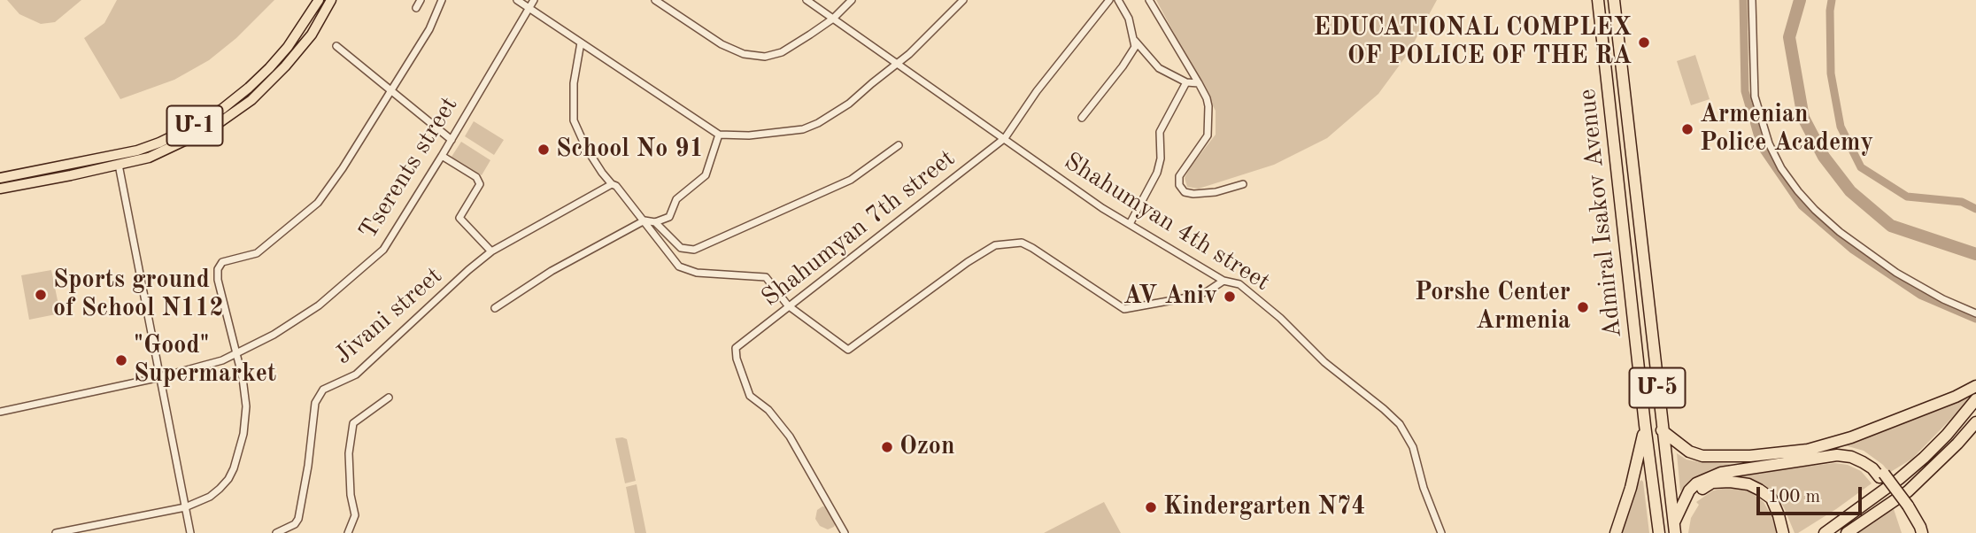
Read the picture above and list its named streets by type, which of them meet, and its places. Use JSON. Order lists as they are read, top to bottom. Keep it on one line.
{"streets":{"highway":["Admiral Isakov Avenue","Մ-5"],"main road":["Մ-1"],"street":["Tserents street","Shahumyan 4th street","Shahumyan 7th street","Jivani street"]},"crossings":[["Shahumyan 4th street","Shahumyan 7th street"]],"places":["EDUCATIONAL COMPLEX OF POLICE OF THE RA","Armenian Police Academy","School No 91","Sports ground of School N112","AV Aniv","Porshe Center Armenia","\"Good\" Supermarket","Ozon","Kindergarten N74"],"scale_bar":"100 m"}
